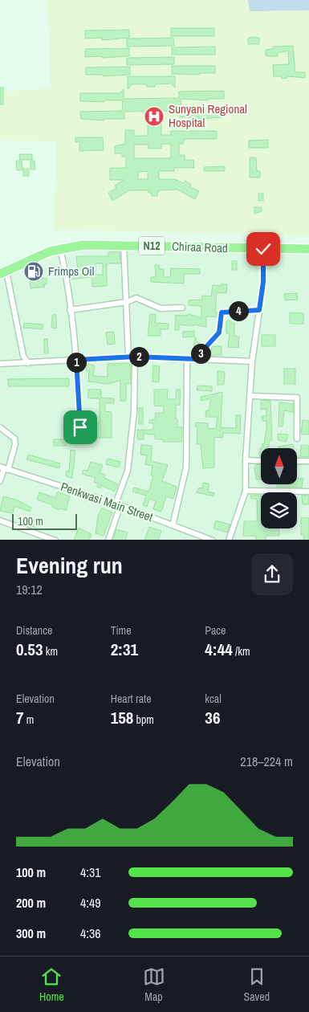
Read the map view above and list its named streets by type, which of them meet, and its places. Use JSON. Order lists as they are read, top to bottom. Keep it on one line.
{"streets":{"highway":["N12","Chiraa Road"],"street":["Penkwasi Main Street"]},"places":{"hospital":["Sunyani Regional Hospital"],"fuel station":["Frimps Oil"]},"scale_bar":"100 m","north":"top","page":{"pins":["4","3","2","1"],"scale":"100 m","heading":["Evening run","19:12"],"stats":[["Distance","0.53 km"],["Time","2:31"],["Pace","4:44 /km"],["Elevation","7 m"],["Heart rate","158 bpm"],["kcal","36"]],"chart":["Elevation","218–224 m"],"list":[{"name":"100 m","note":"4:31"},{"name":"200 m","note":"4:49"},{"name":"300 m","note":"4:36"}],"tabs":["Home","Map","Saved"]}}
